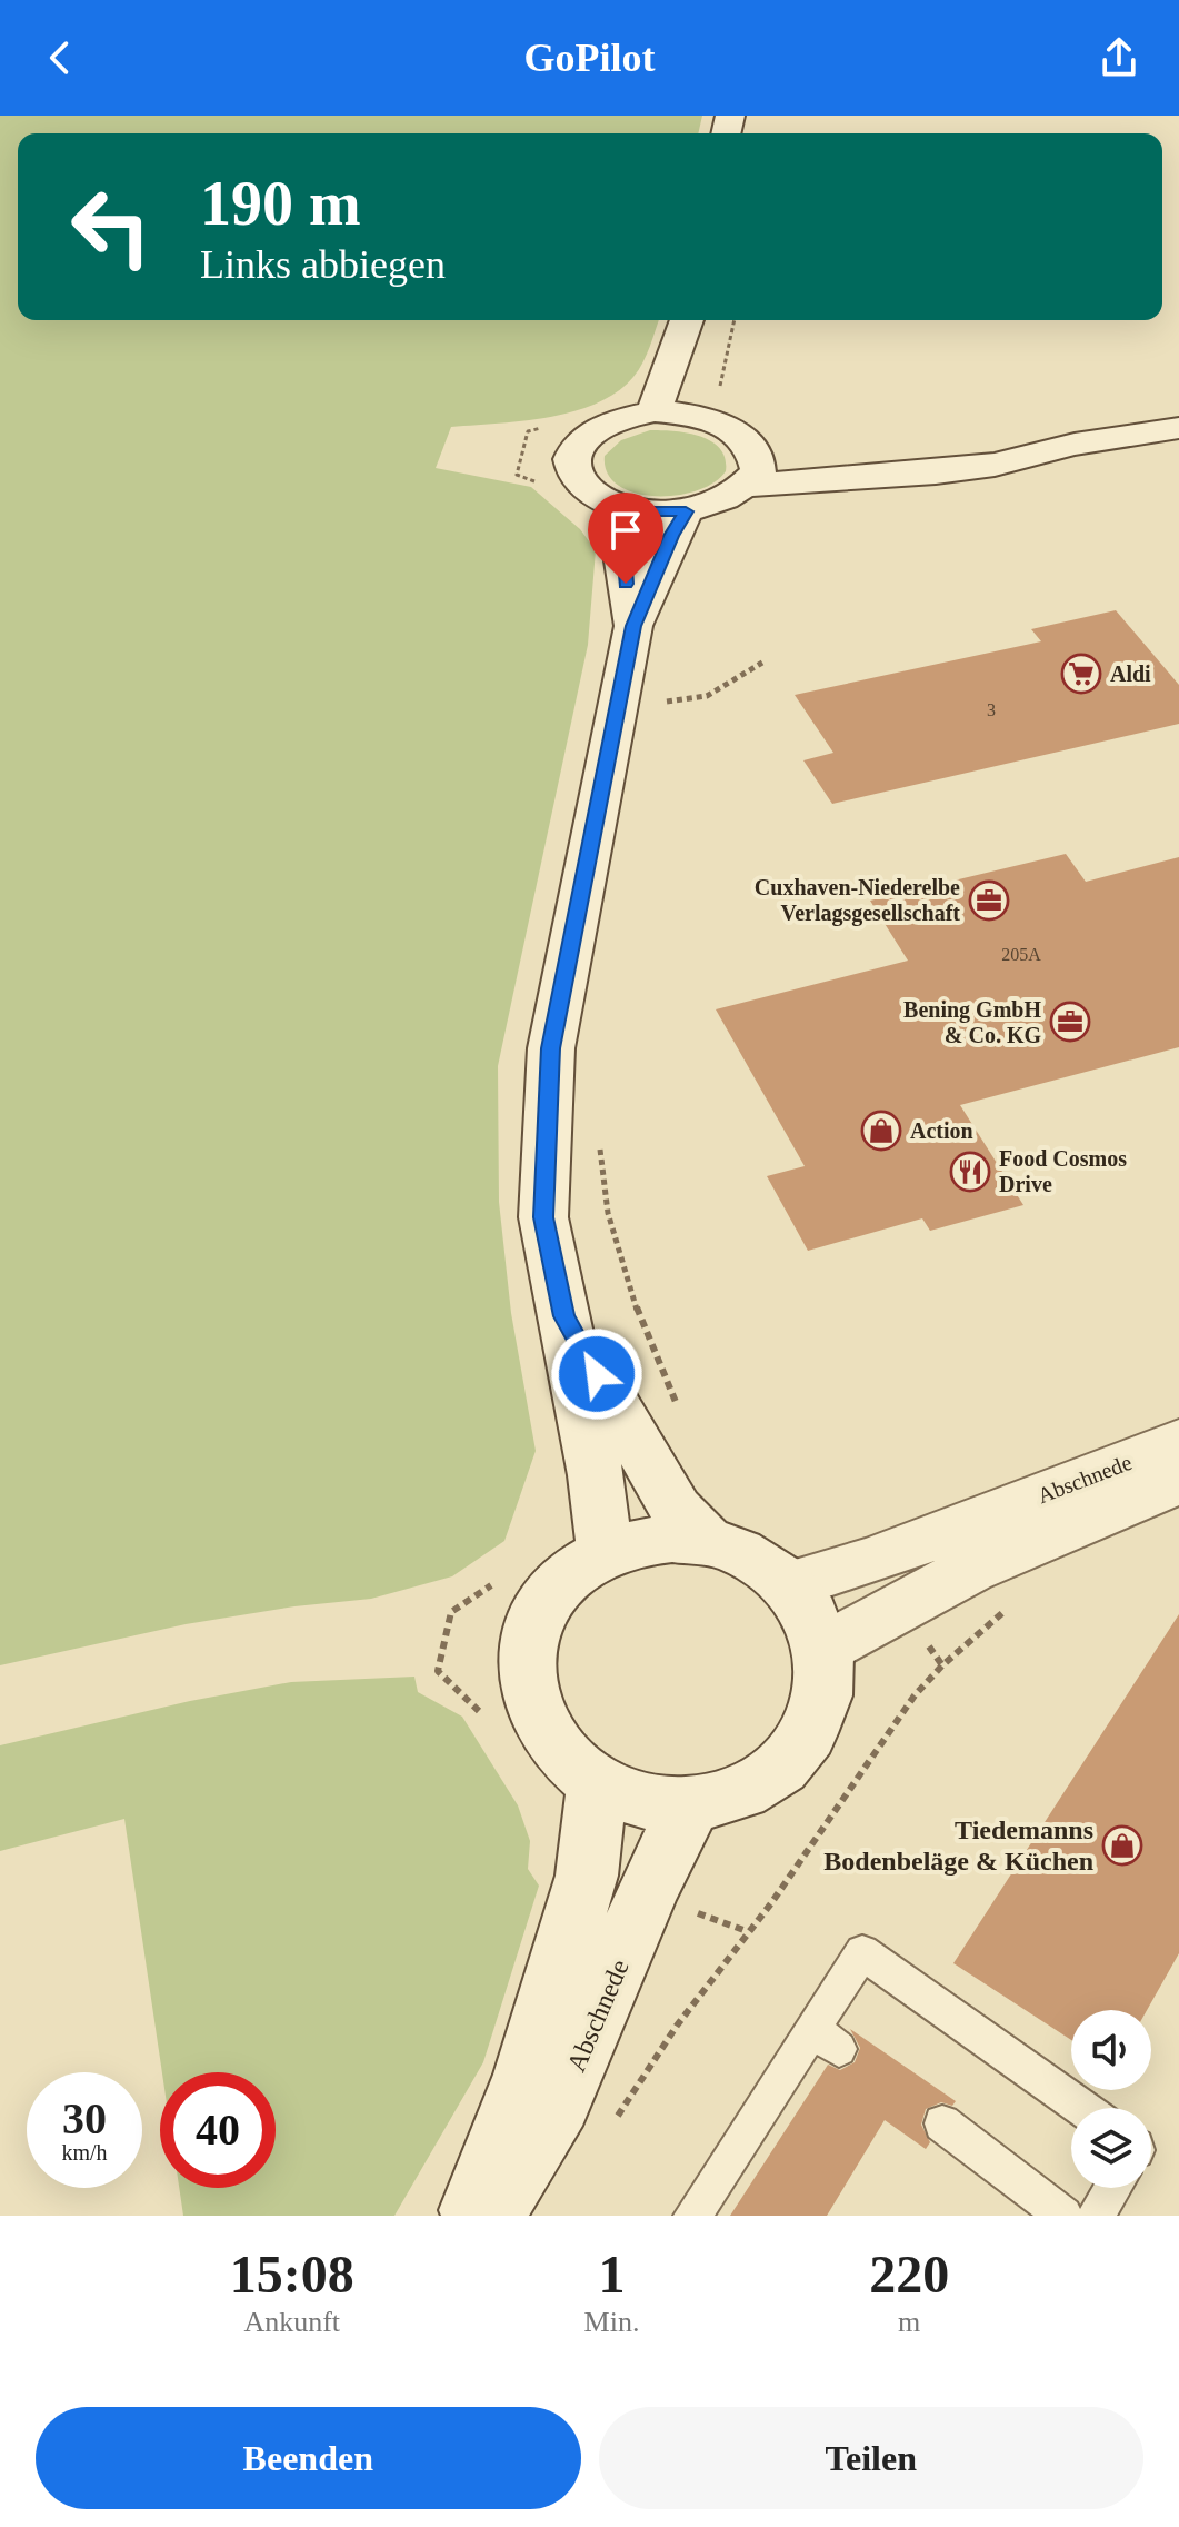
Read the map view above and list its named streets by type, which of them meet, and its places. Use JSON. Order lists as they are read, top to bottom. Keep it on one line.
{"streets":{"street":["Abschnede"]},"places":{"supermarket":["Aldi"],"office":["Cuxhaven-Niederelbe Verlagsgesellschaft","Bening GmbH & Co. KG"],"shop":["Action","Tiedemanns Bodenbeläge & Küchen"],"restaurant":["Food Cosmos Drive"]},"house_numbers":["3","205A"],"page":{"header":"GoPilot","turn":["190 m","Links abbiegen"],"speed":"30 km/h","limit":"40","eta":["15:08","Ankunft","1","Min.","220","m"],"buttons":["Beenden","Teilen"]}}
